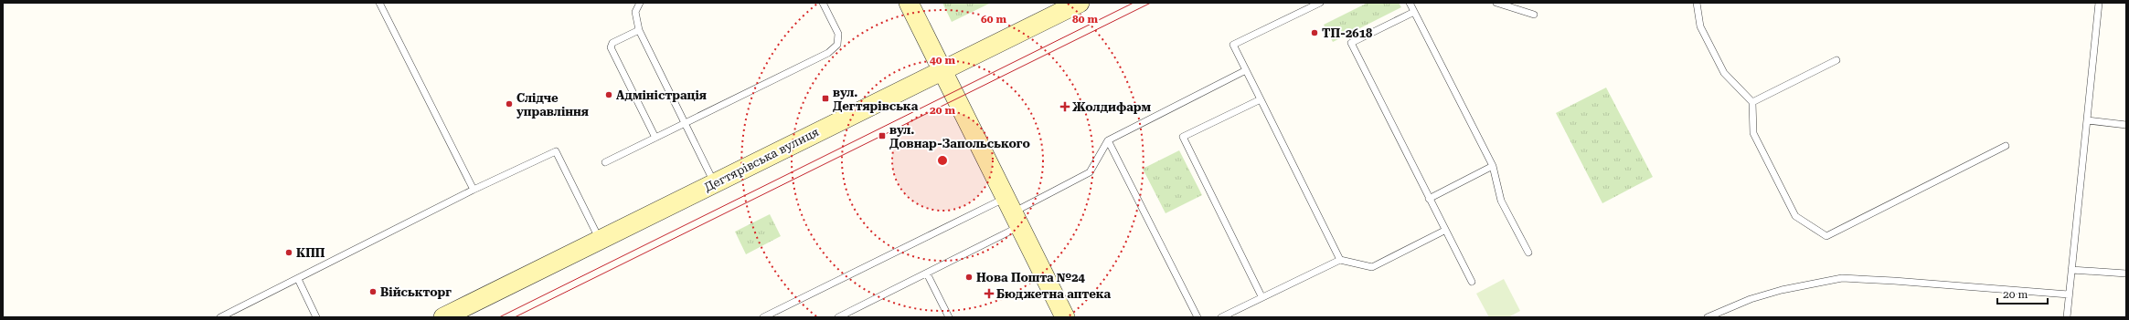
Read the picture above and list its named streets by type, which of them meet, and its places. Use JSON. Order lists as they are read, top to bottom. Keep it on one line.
{"streets":{"main road":["Дегтярівська вулиця"]},"places":{"other":["ТП-2618","Адміністрація","Слідче управління","КПП","Нова Пошта №24","Військторг"],"transit":["вул. Дегтярівська","вул. Довнар-Запольського"],"health":["Жолдифарм","Бюджетна аптека"]},"scale_bar":"20 m","rings":["80 m","60 m","40 m","20 m"]}
